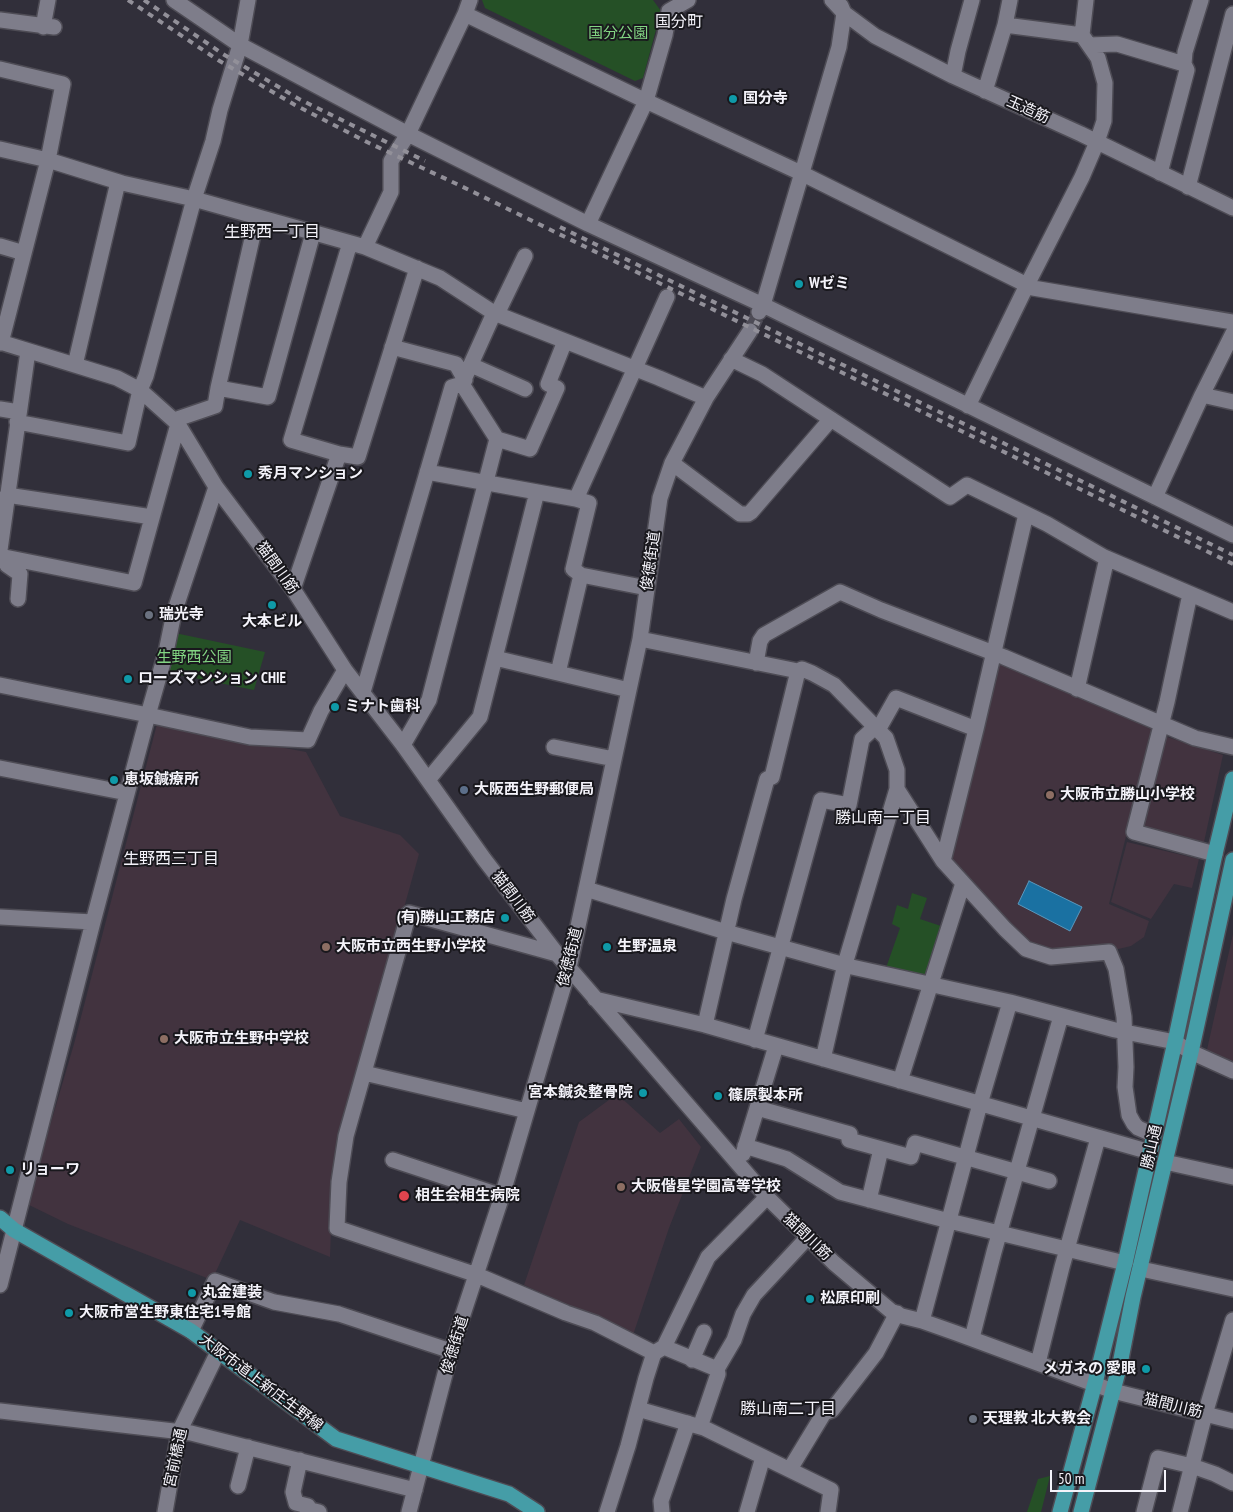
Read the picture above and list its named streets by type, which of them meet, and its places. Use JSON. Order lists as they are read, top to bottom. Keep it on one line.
{"streets":{"main road":["勝山通","大阪市道上新庄生野線"],"street":["玉造筋","俊徳街道","猫間川筋","宮前橋通"]},"crossings":[["俊徳街道","猫間川筋"],["俊徳街道","大阪市道上新庄生野線"],["猫間川筋","勝山通"],["大阪市道上新庄生野線","宮前橋通"]],"districts":["国分町","生野西一丁目","勝山南一丁目","生野西三丁目","勝山南二丁目"],"parks":["国分公園","生野西公園"],"places":["国分寺","Wゼミ","秀月マンション","大本ビル","瑞光寺","ローズマンション CHIE","ミナト歯科","恵坂鍼療所","大阪西生野郵便局","大阪市立勝山小学校","(有)勝山工務店","大阪市立西生野小学校","生野温泉","大阪市立生野中学校","宮本鍼灸整骨院","篠原製本所","リョーワ","大阪偕星学園高等学校","相生会相生病院","丸金建装","松原印刷","大阪市営生野東住宅1号館","メガネの 愛眼","天理教 北大教会"],"scale_bar":"50 m"}
